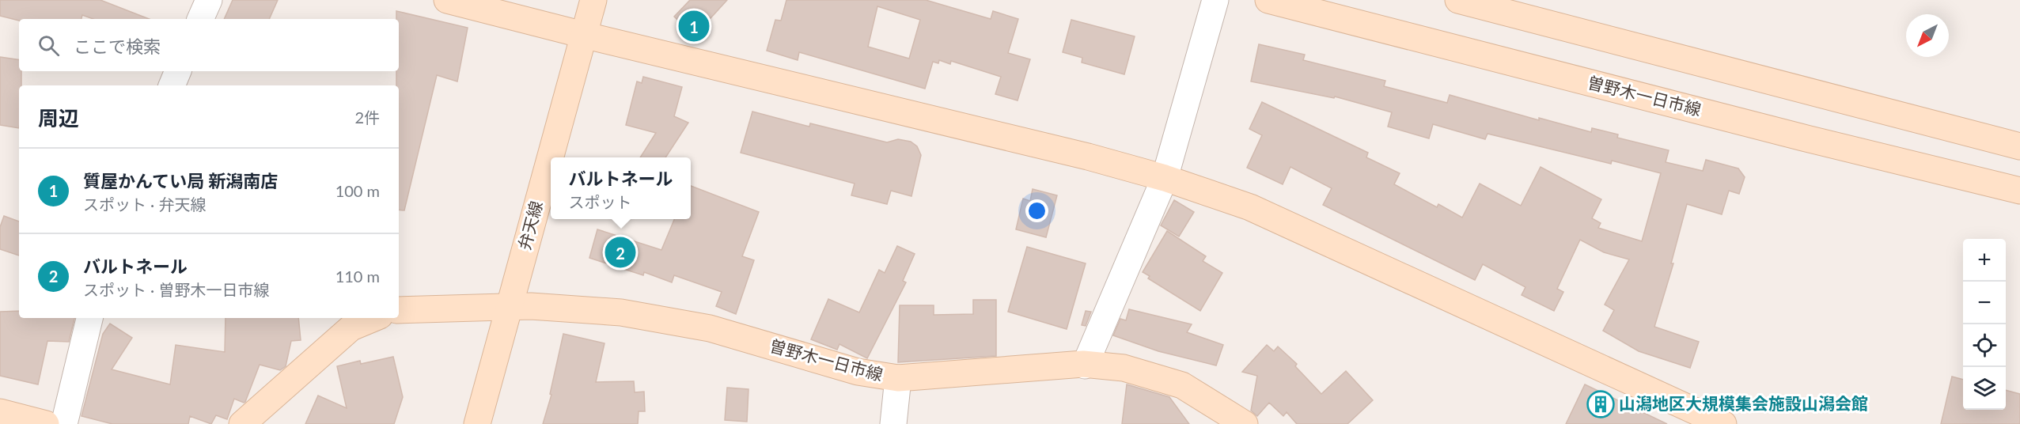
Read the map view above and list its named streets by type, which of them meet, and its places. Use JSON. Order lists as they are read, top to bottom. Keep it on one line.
{"streets":{"main road":["曽野木一日市線","弁天線"]},"crossings":[["曽野木一日市線","弁天線"]],"places":{"building":["山潟地区大規模集会施設山潟会館"]},"north":"bottom left","page":{"pins":["1","2"],"search":"ここで検索","heading":["周辺","2件"],"list":[{"mark":"1","name":"質屋かんてい局 新潟南店","note":"スポット · 弁天線","value":"100 m"},{"mark":"2","name":"バルトネール","note":"スポット · 曽野木一日市線","value":"110 m"}],"popup":["バルトネール","スポット"],"map_buttons":["+","−"]}}
